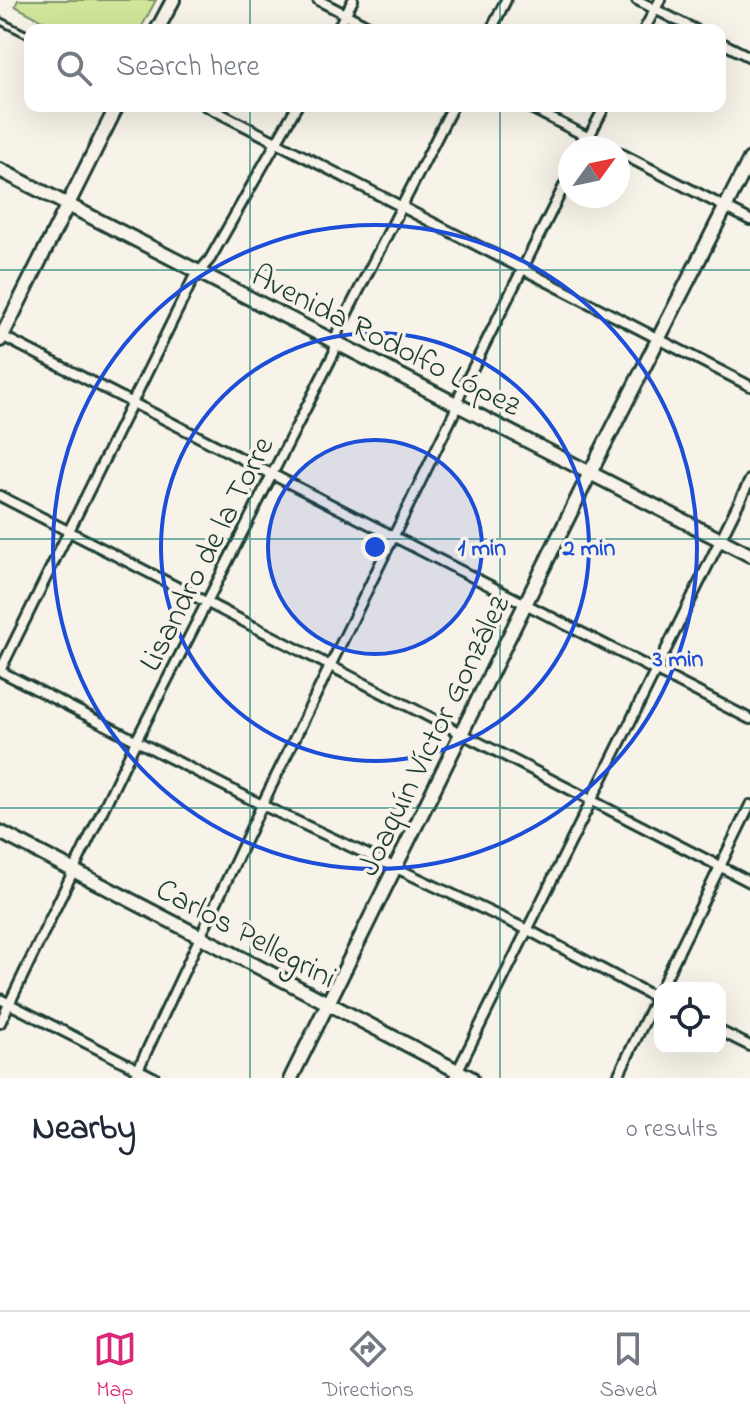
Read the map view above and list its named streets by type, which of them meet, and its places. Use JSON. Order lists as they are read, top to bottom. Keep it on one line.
{"streets":{"street":["Avenida Rodolfo López","Lisandro de la Torre","Joaquín Víctor González","Carlos Pellegrini"]},"crossings":[["Avenida Rodolfo López","Lisandro de la Torre"],["Avenida Rodolfo López","Joaquín Víctor González"],["Lisandro de la Torre","Carlos Pellegrini"],["Joaquín Víctor González","Carlos Pellegrini"]],"north":"top right","page":{"search":"Search here","heading":["Nearby","0 results"],"nav":["Map","Directions","Saved"]},"rings":["1 min","2 min","3 min"]}
